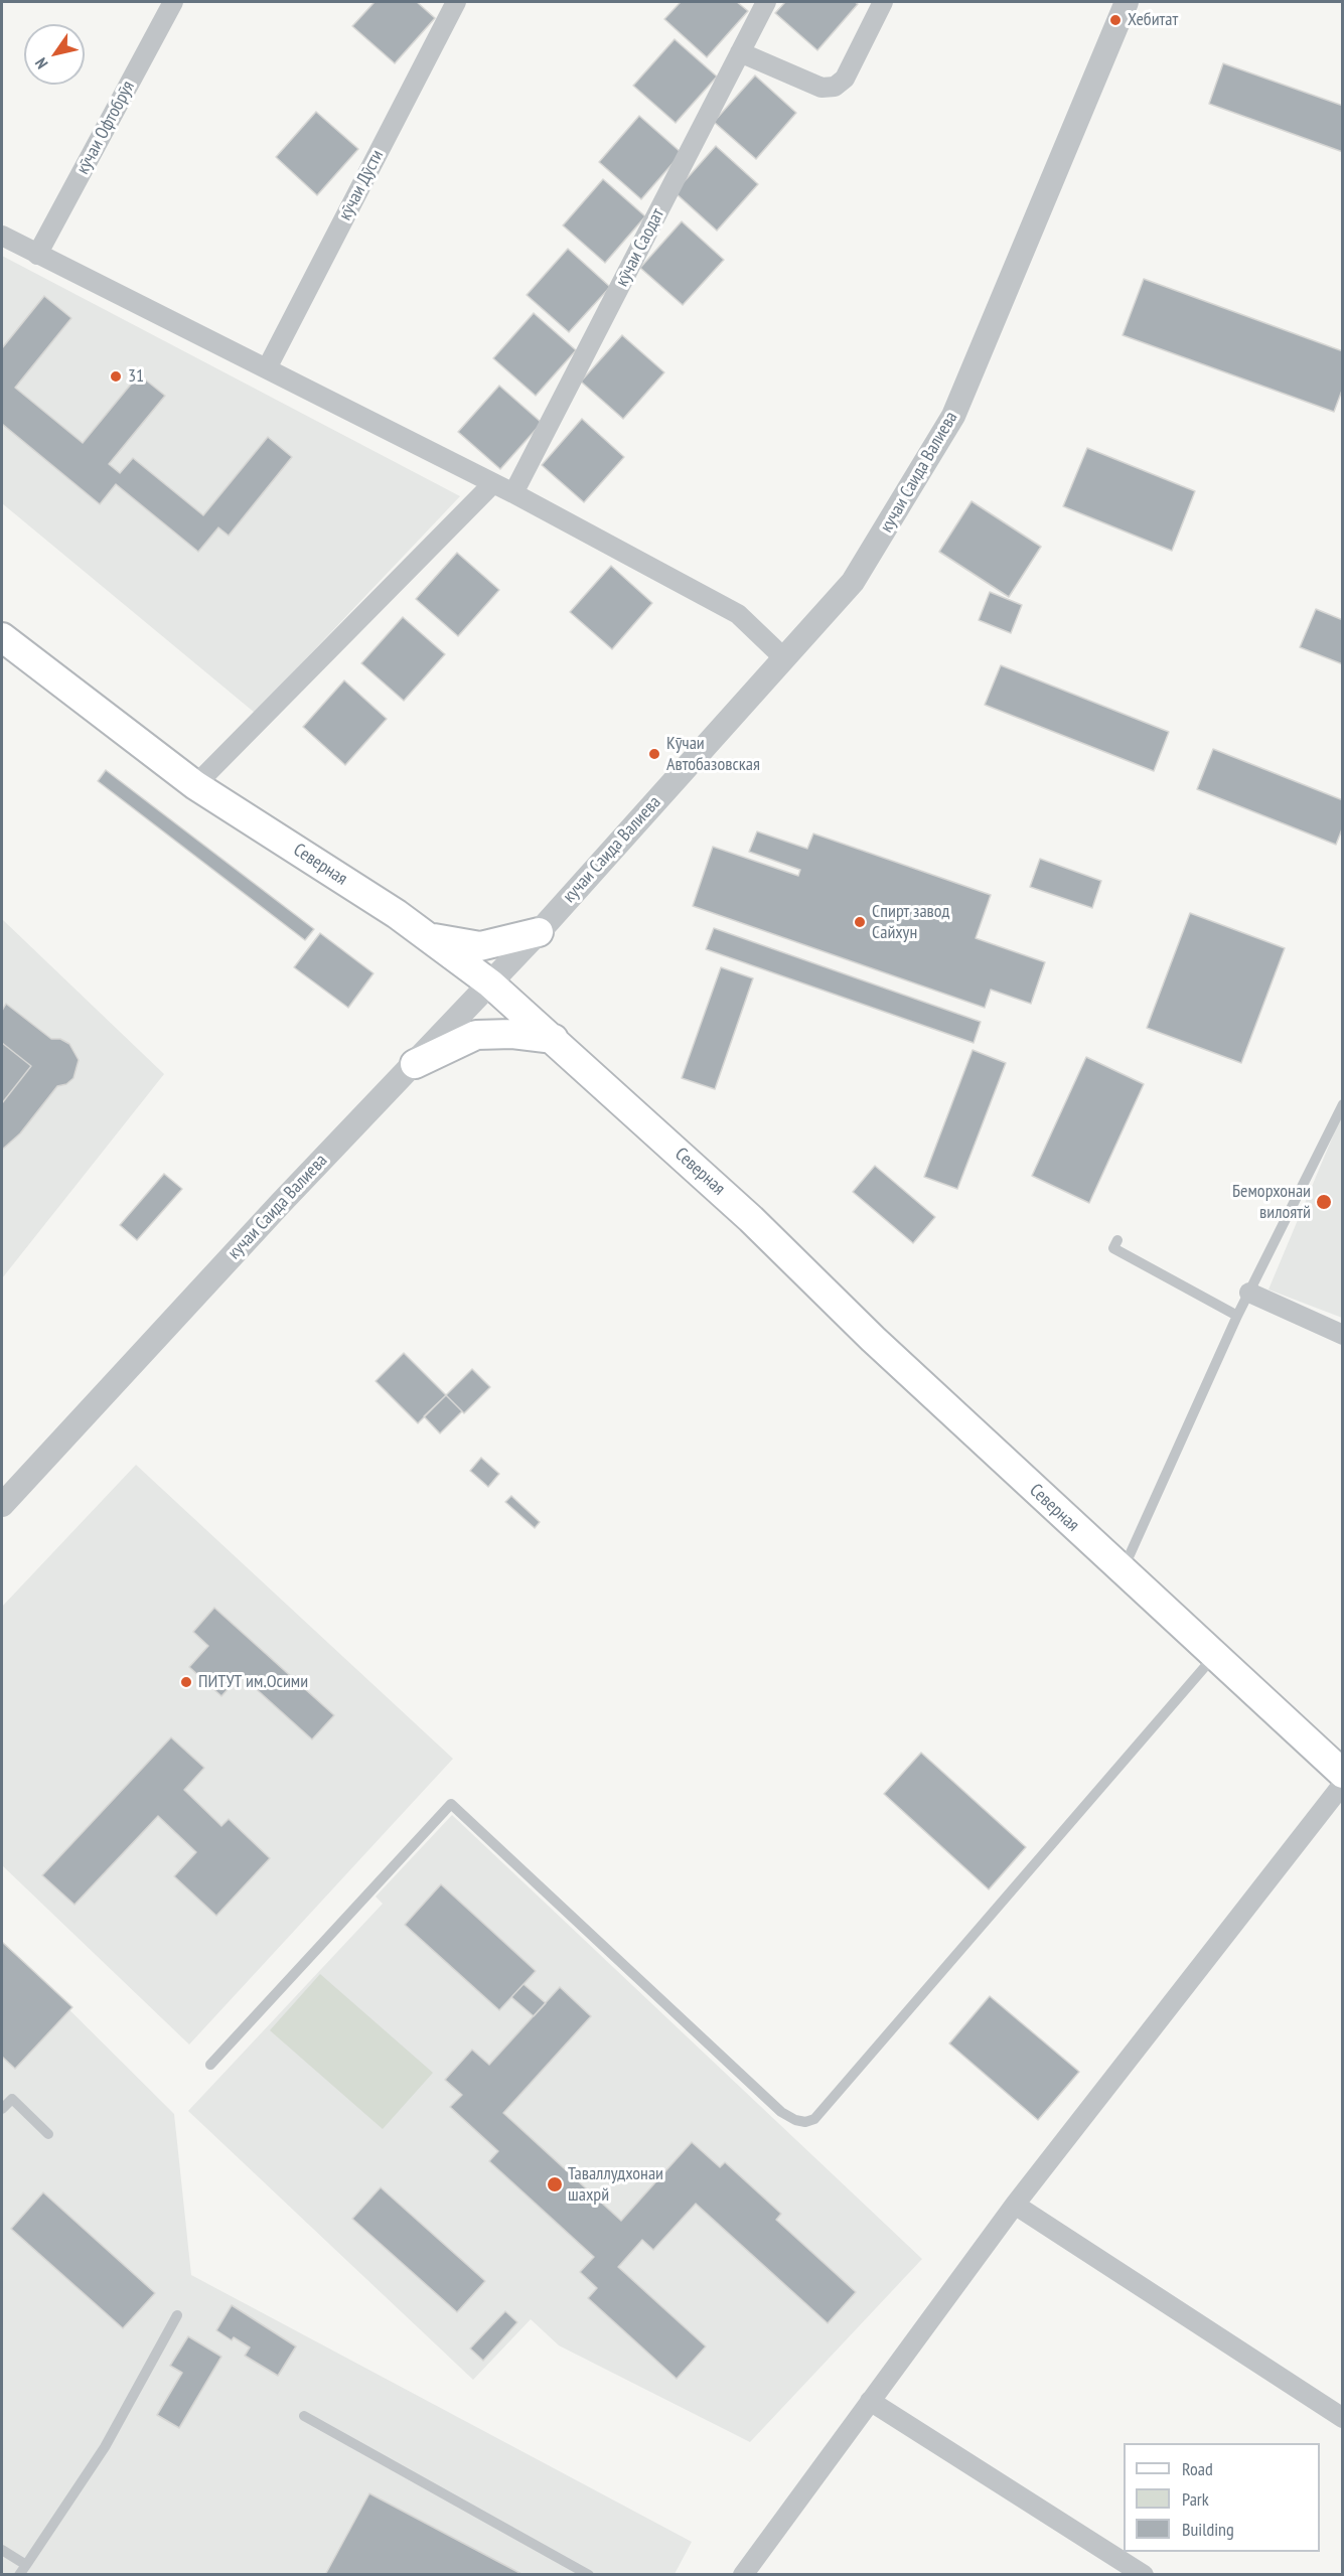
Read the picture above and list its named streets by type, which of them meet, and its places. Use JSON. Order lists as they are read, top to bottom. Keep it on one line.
{"streets":{"main road":["Северная"],"street":["кӯчаи Офтобрӯя","кӯчаи Дӯсти","кӯчаи Саодат","кучаи Саида Валиева"]},"crossings":[["кучаи Саида Валиева","Северная"]],"places":["Хебитат","31","Кӯчаи Автобазовская","Спирт завод Сайхун","Беморхонаи вилоятй","ПИТУТ им.Осими","Таваллудхонаи шахрй"],"legend":["Road","Park","Building"],"north":"bottom left"}
